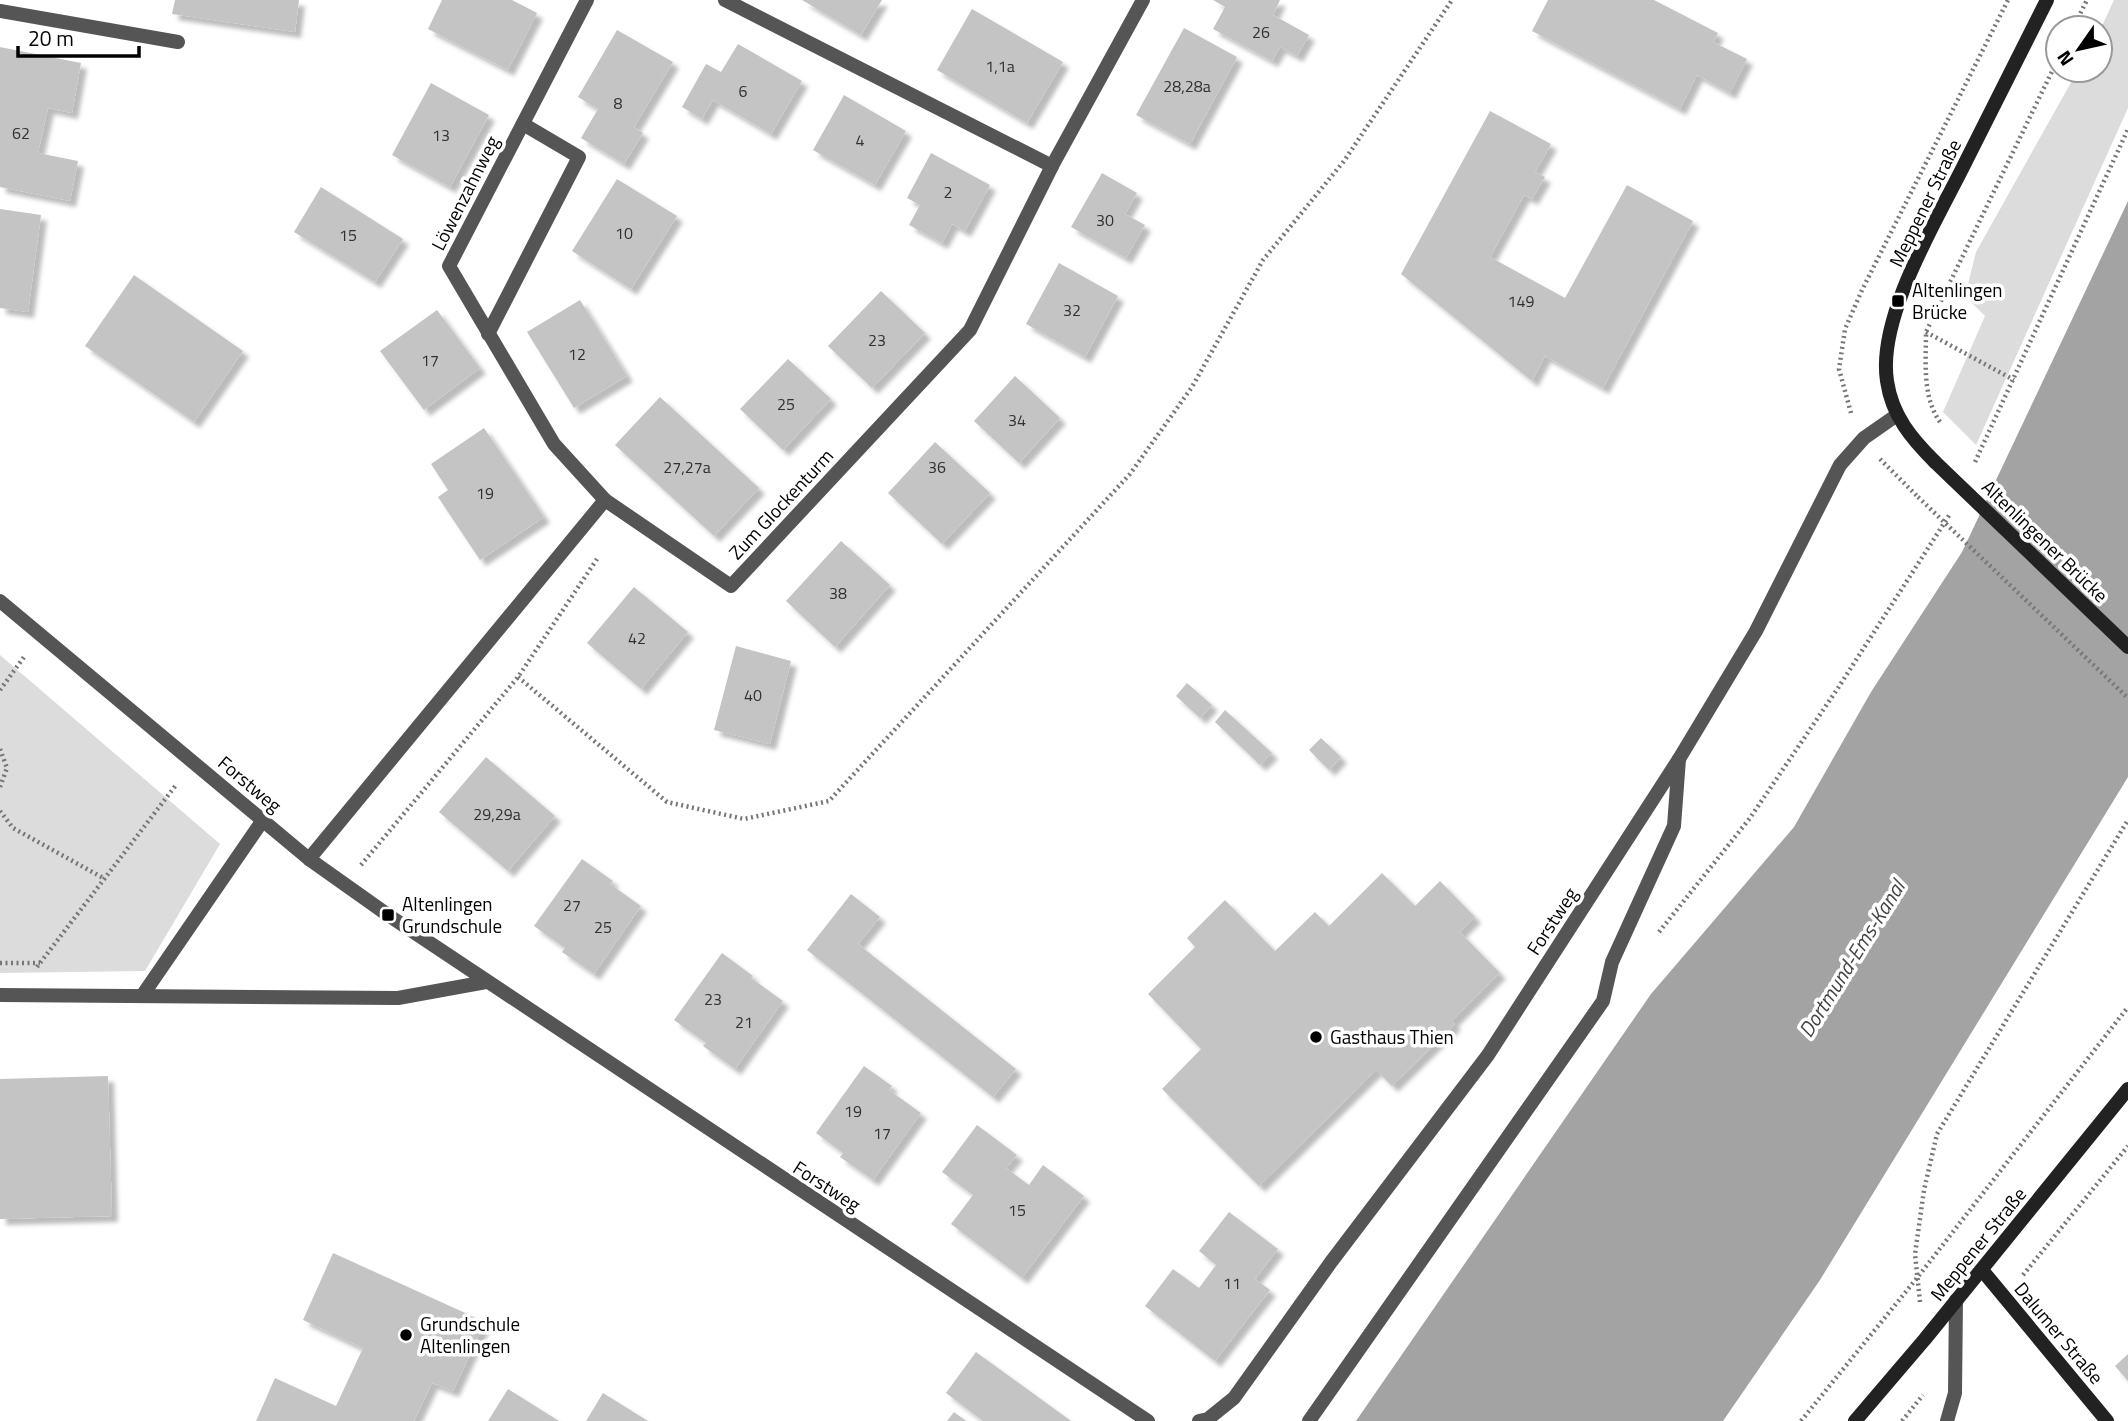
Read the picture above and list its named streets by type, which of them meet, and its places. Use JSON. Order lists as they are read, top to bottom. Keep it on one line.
{"streets":{"main road":["Meppener Straße","Altenlingener Brücke","Dalumer Straße"],"street":["Löwenzahnweg","Zum Glockenturm","Forstweg"]},"crossings":[["Löwenzahnweg","Zum Glockenturm"],["Meppener Straße","Altenlingener Brücke"],["Meppener Straße","Forstweg"],["Meppener Straße","Dalumer Straße"]],"water":["Dortmund-Ems-Kanal"],"places":{"transit":["Altenlingen Brücke","Altenlingen Grundschule"],"other":["Gasthaus Thien","Grundschule Altenlingen"]},"house_numbers":["26","1,1a","28,28a","6","8","62","13","4","2","30","10","15","149","32","23","12","17","25","34","27,27a","36","19","38","42","40","29,29a","27","25","23","21","19","17","15","11"],"scale_bar":"20 m","north":"bottom left"}
